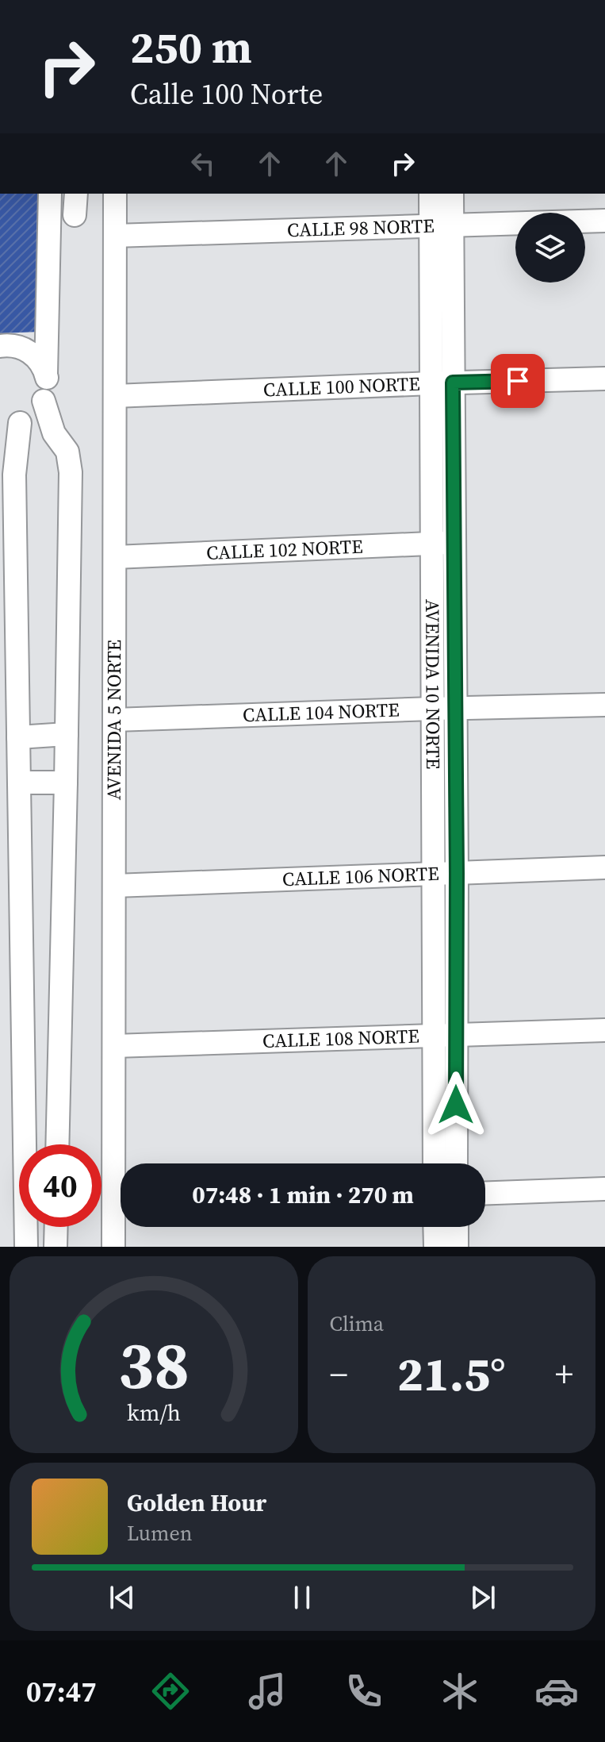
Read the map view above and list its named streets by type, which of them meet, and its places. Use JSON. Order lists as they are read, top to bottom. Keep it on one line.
{"streets":{"street":["CALLE 98 NORTE","CALLE 100 NORTE","CALLE 102 NORTE","AVENIDA 10 NORTE","CALLE 104 NORTE","AVENIDA 5 NORTE","CALLE 106 NORTE","CALLE 108 NORTE"]},"crossings":[["CALLE 98 NORTE","AVENIDA 10 NORTE"],["CALLE 98 NORTE","AVENIDA 5 NORTE"],["CALLE 100 NORTE","AVENIDA 10 NORTE"],["CALLE 100 NORTE","AVENIDA 5 NORTE"],["CALLE 102 NORTE","AVENIDA 10 NORTE"],["CALLE 102 NORTE","AVENIDA 5 NORTE"],["AVENIDA 10 NORTE","CALLE 104 NORTE"],["AVENIDA 10 NORTE","CALLE 106 NORTE"],["AVENIDA 10 NORTE","CALLE 108 NORTE"],["CALLE 104 NORTE","AVENIDA 5 NORTE"],["AVENIDA 5 NORTE","CALLE 106 NORTE"],["AVENIDA 5 NORTE","CALLE 108 NORTE"]],"page":{"turn":["250 m","Calle 100 Norte"],"limit":"40","trip":"07:48 · 1 min · 270 m","tile":"Clima","heat":["−","21.5°","+"],"song":["Golden Hour","Lumen"],"tabs":"07:47","gauge":["38","km/h"]}}
